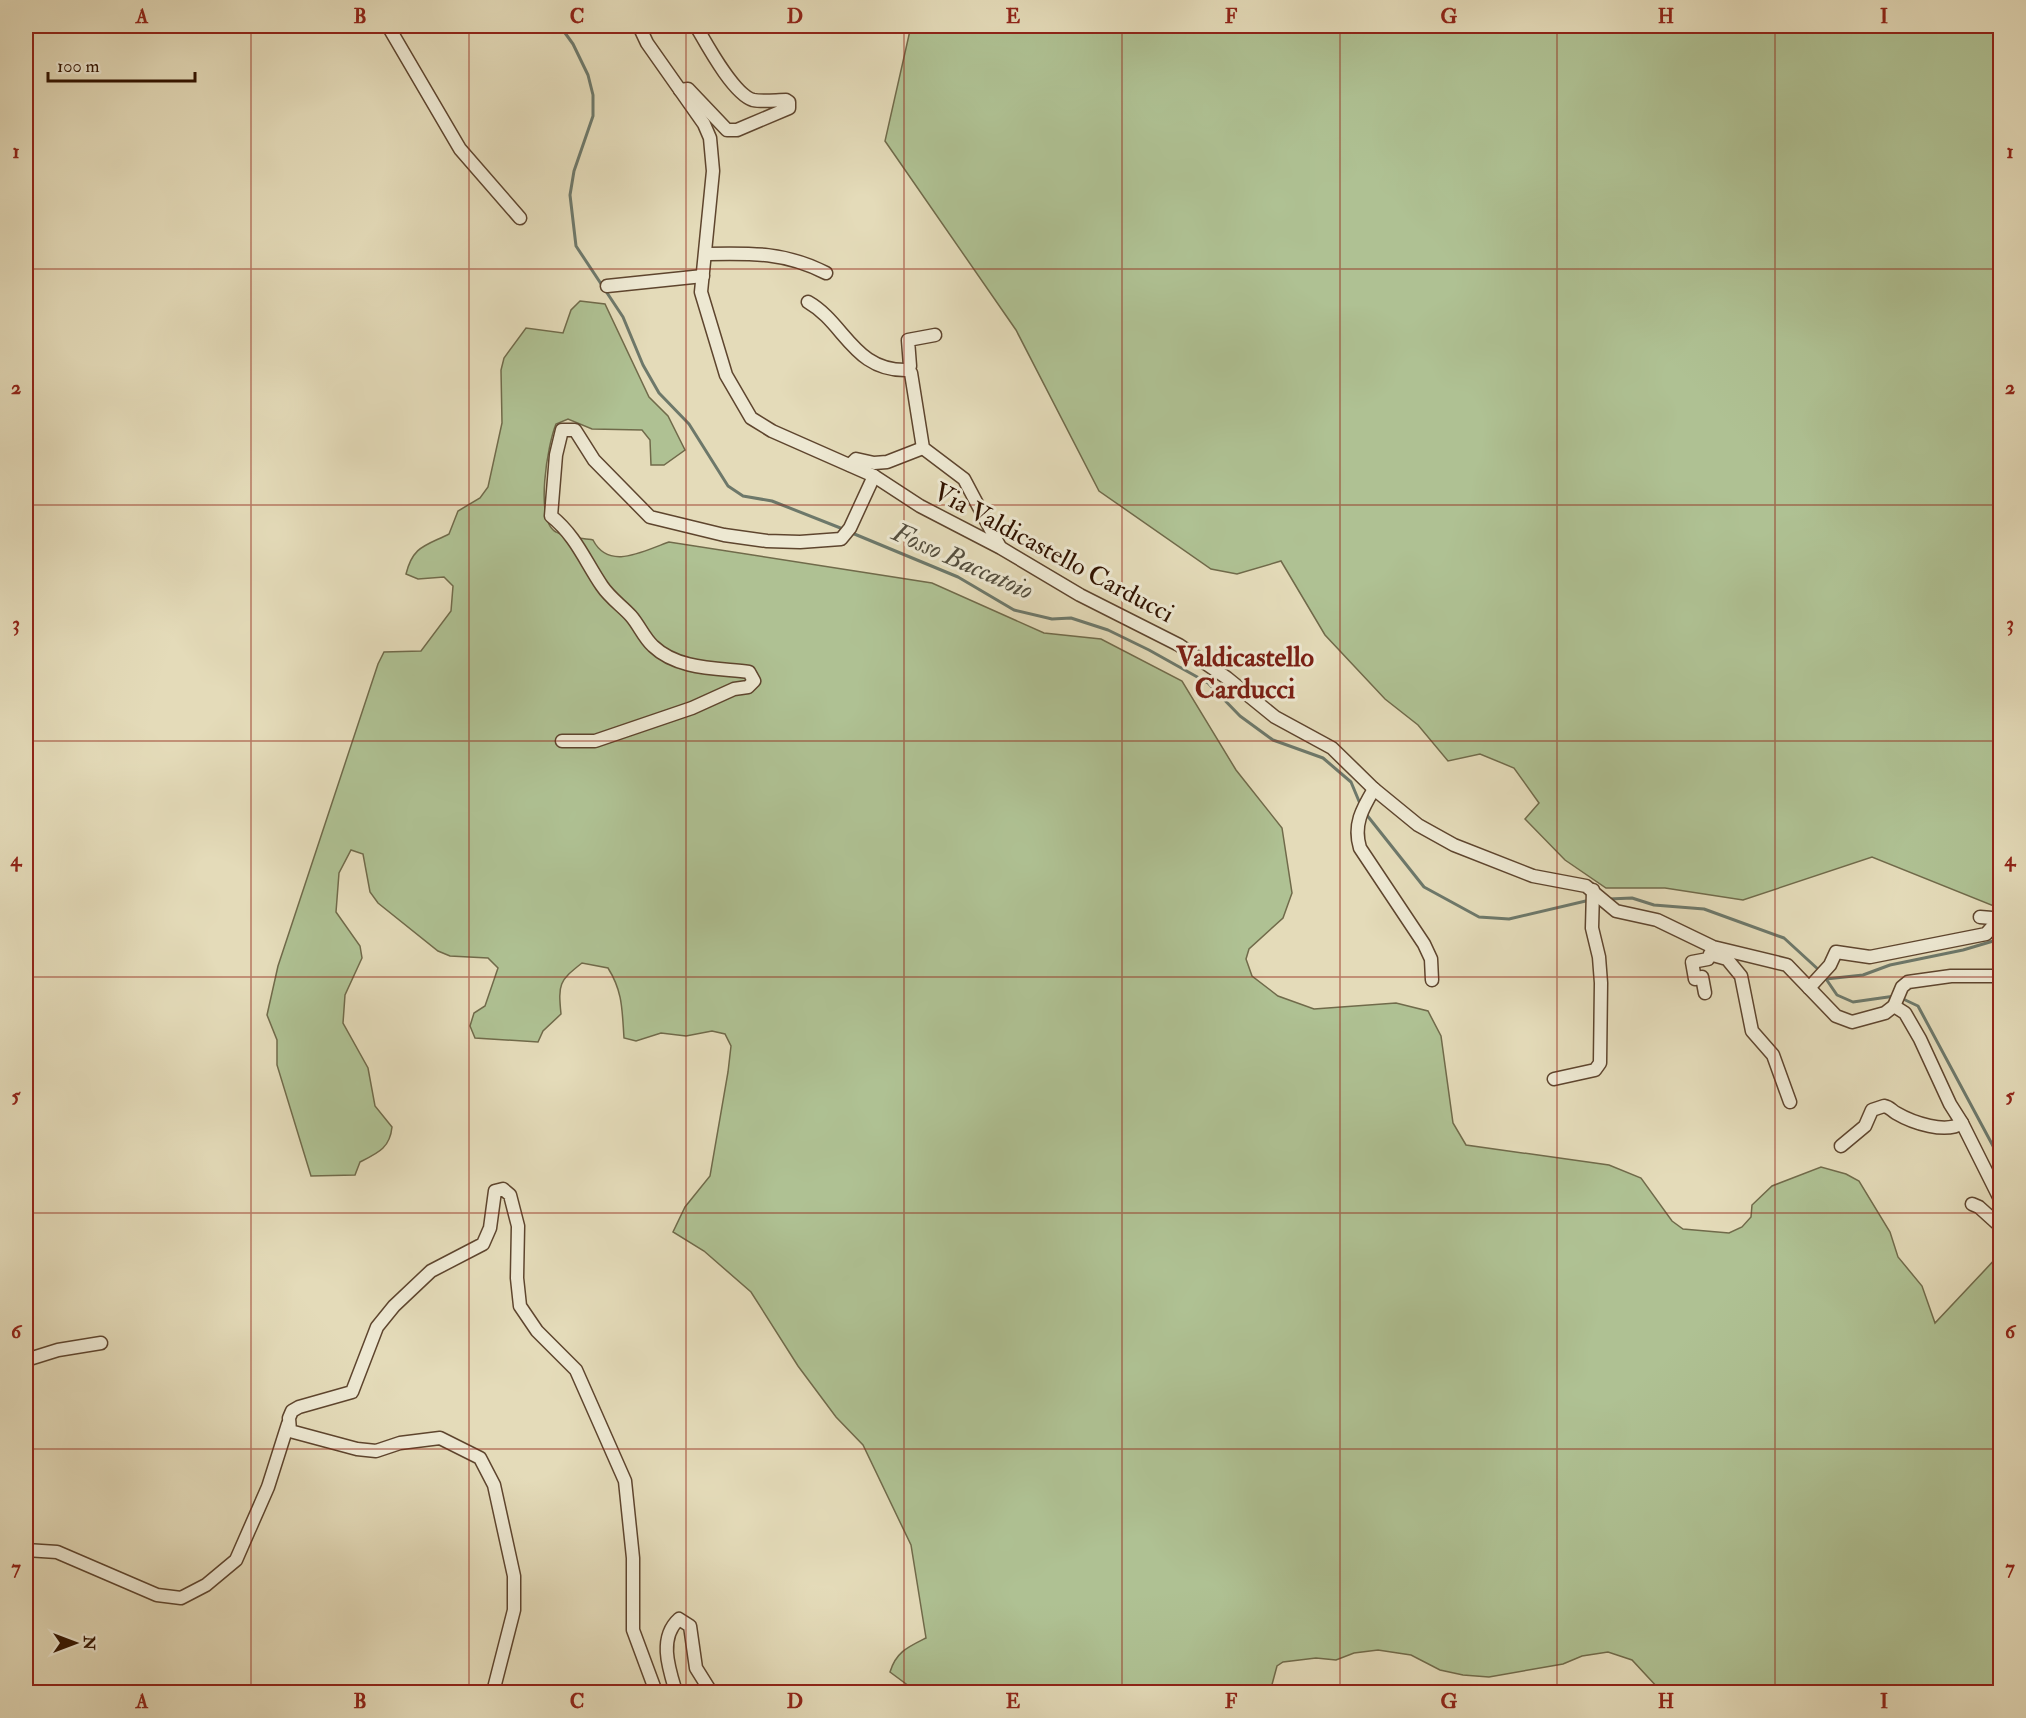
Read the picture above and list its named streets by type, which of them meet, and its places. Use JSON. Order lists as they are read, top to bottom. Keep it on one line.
{"streets":{"street":["Via Valdicastello Carducci"]},"districts":["Valdicastello Carducci"],"water":["Fosso Baccatoio"],"scale_bar":"100 m","north":"right","grid":{"columns":["A","B","C","D","E","F","G","H","I"],"rows":["1","2","3","4","5","6","7"]}}
